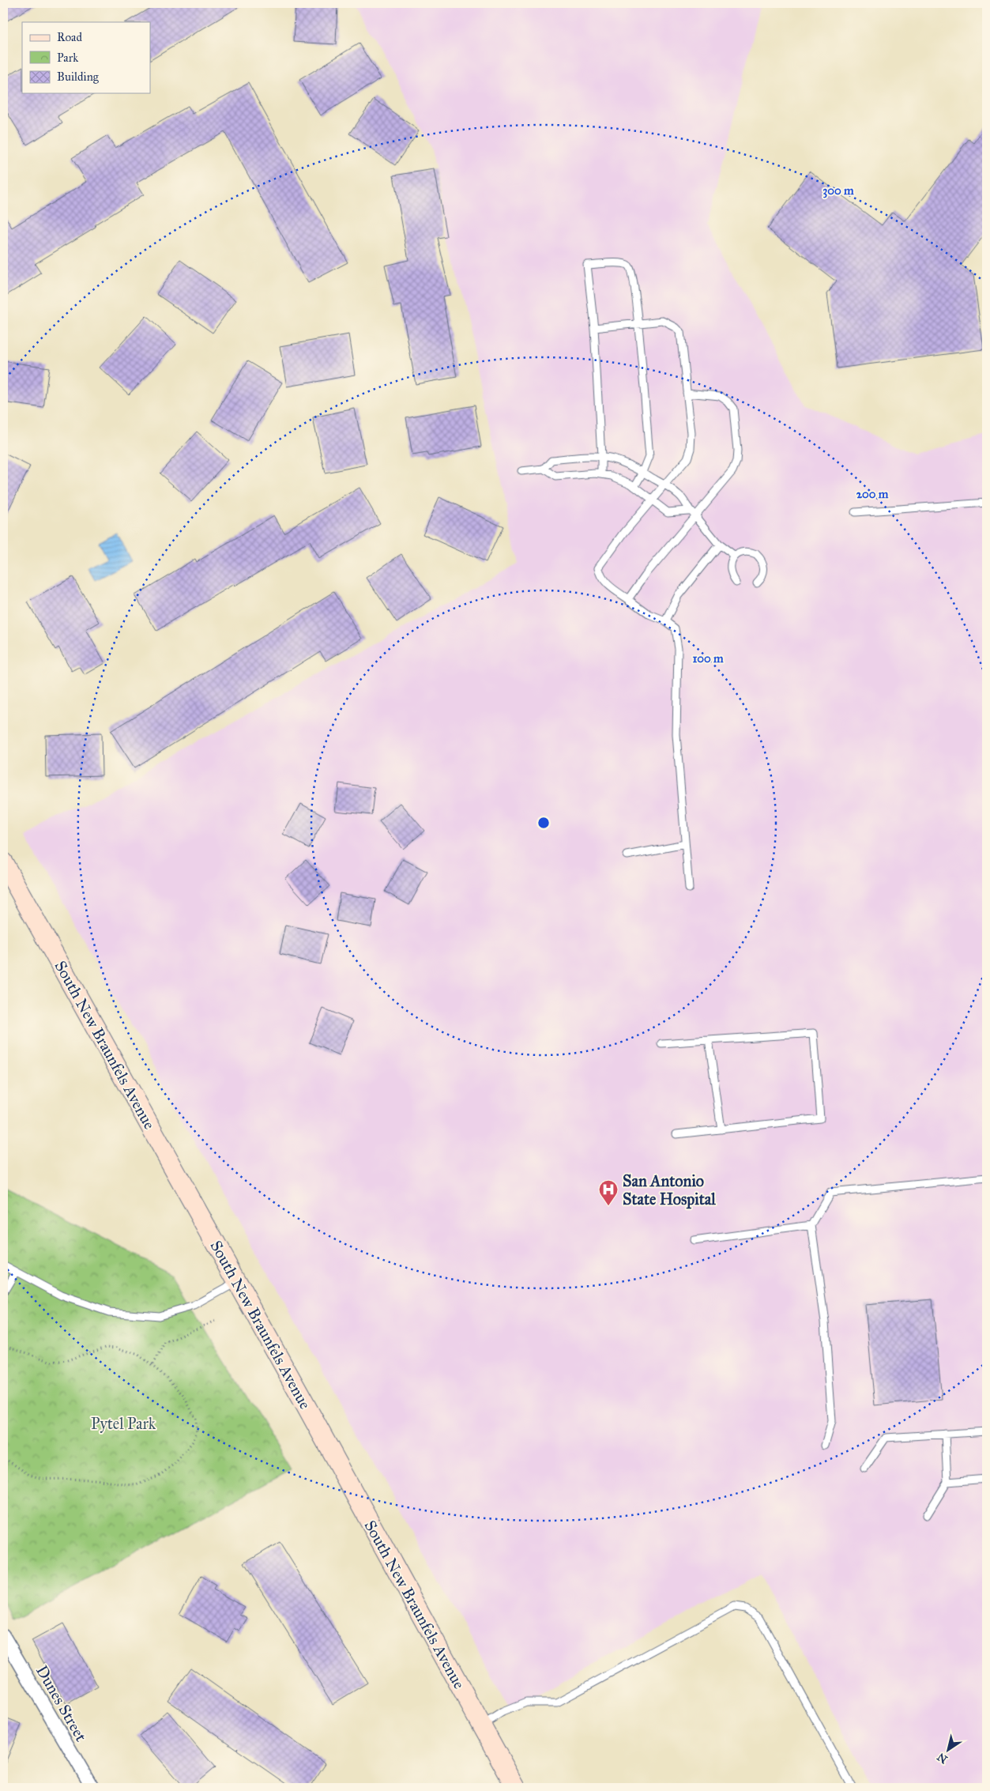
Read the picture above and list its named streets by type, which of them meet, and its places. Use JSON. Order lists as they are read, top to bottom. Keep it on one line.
{"streets":{"main road":["South New Braunfels Avenue"],"street":["Dunes Street"]},"parks":["Pytel Park"],"places":{"hospital":["San Antonio State Hospital"]},"legend":["Road","Park","Building"],"north":"bottom left","rings":["300 m","200 m","100 m"]}
